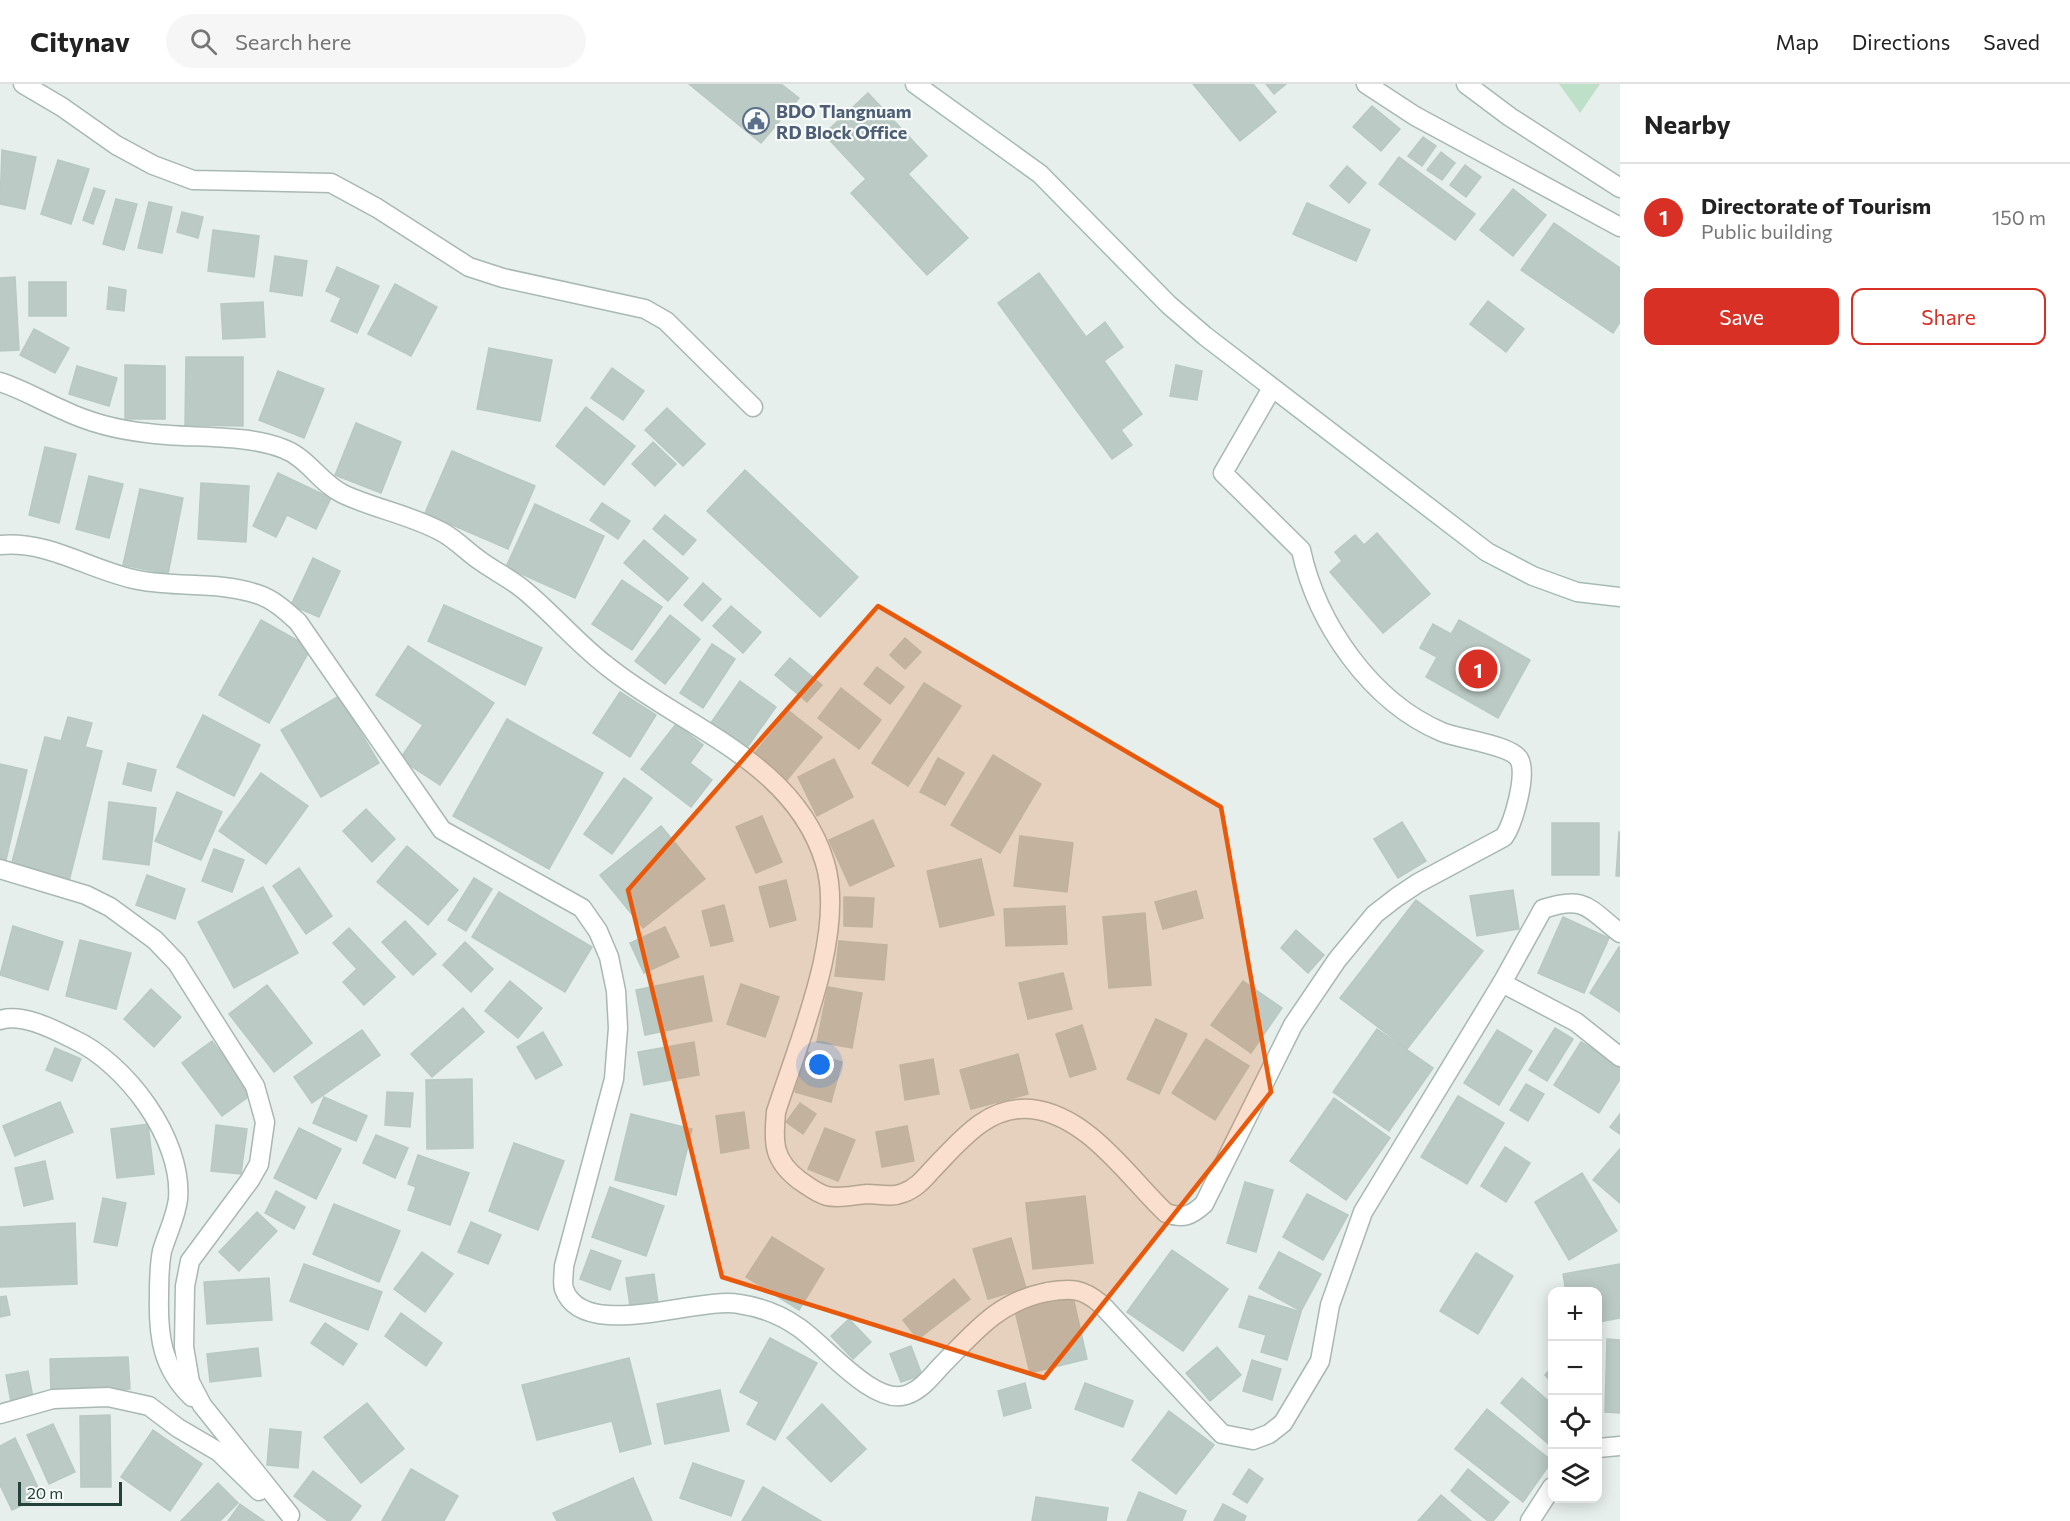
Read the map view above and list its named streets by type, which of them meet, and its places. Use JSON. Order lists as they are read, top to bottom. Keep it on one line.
{"places":{"public building":["BDO Tlangnuam RD Block Office"]},"scale_bar":"20 m","page":{"header":"Citynav","search":"Search here","nav":["Map","Directions","Saved"],"heading":"Nearby","list":[{"mark":"1","name":"Directorate of Tourism","note":"Public building","value":"150 m"}],"buttons":["Save","Share"],"pins":"1","map_buttons":["+","−"],"scale":"20 m"}}
